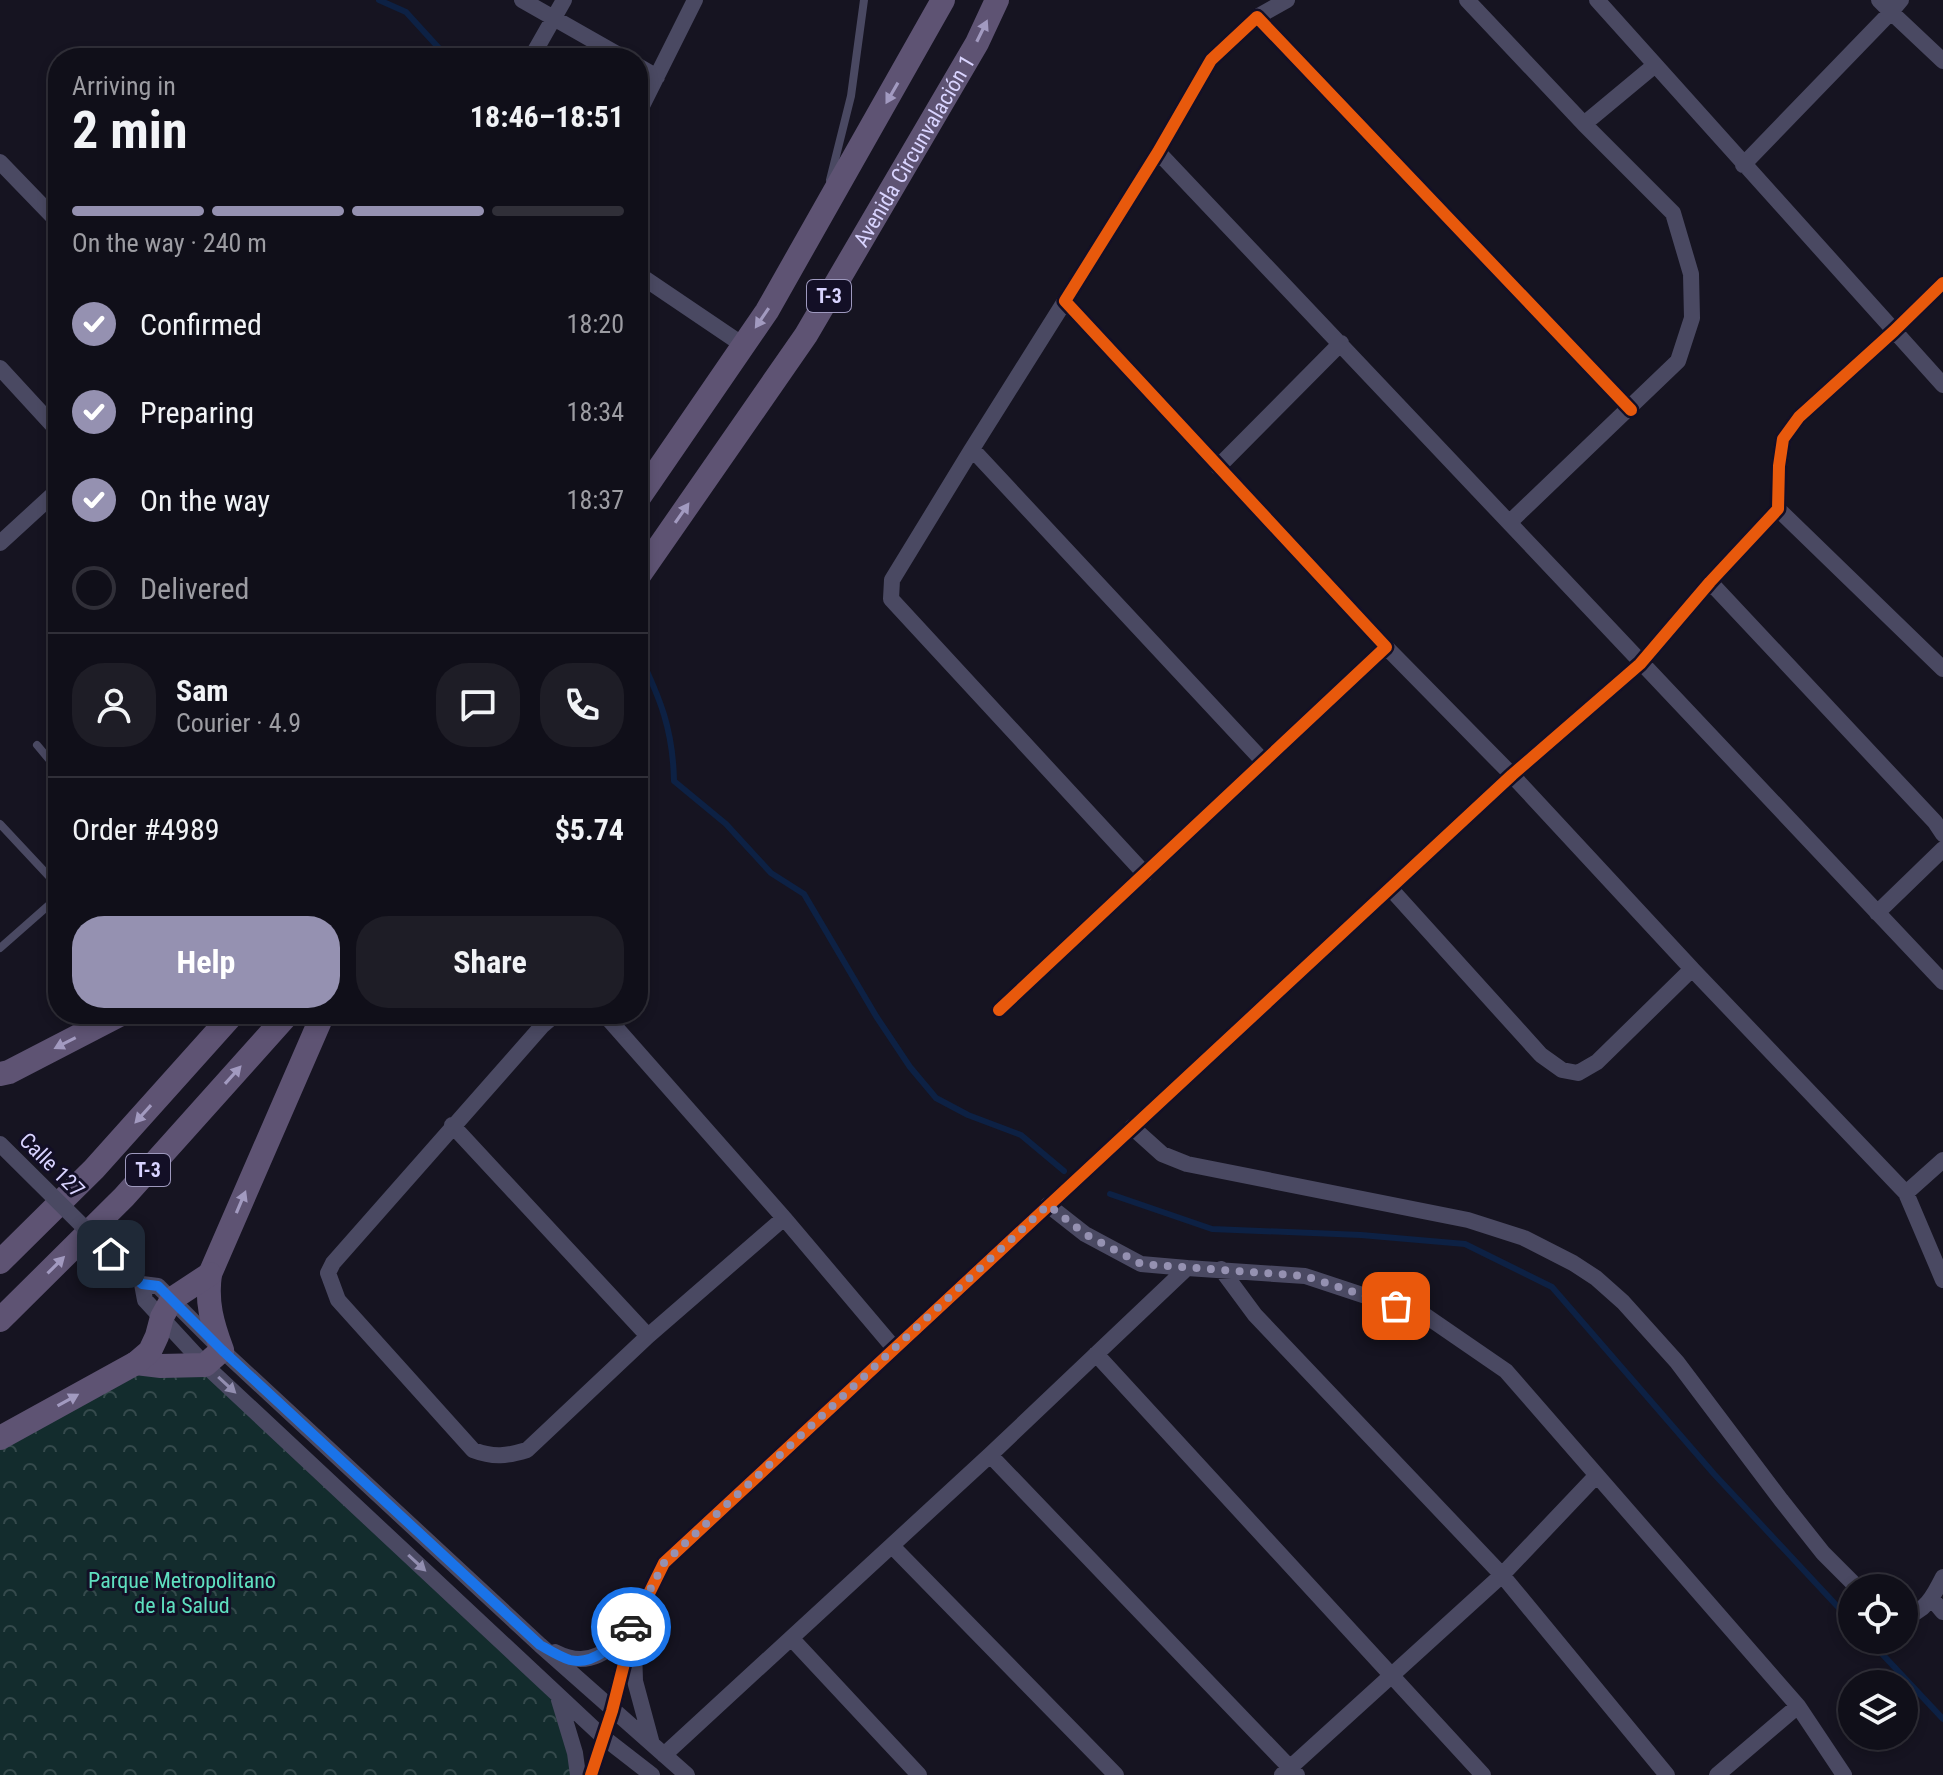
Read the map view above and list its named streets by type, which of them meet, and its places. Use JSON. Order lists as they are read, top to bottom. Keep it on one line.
{"streets":{"main road":["Avenida Circunvalación 1","T-3"],"street":["Calle 127"]},"parks":["Parque Metropolitano de la Salud"],"page":{"heading":["2 min","Arriving in","18:46–18:51"],"panel":["Sam","Courier · 4.9","Order #4989","$5.74"],"bar":"On the way · 240 m","list":[["Confirmed","18:20"],["Preparing","18:34"],["On the way","18:37"],"Delivered"],"buttons":["Help","Share"]}}
